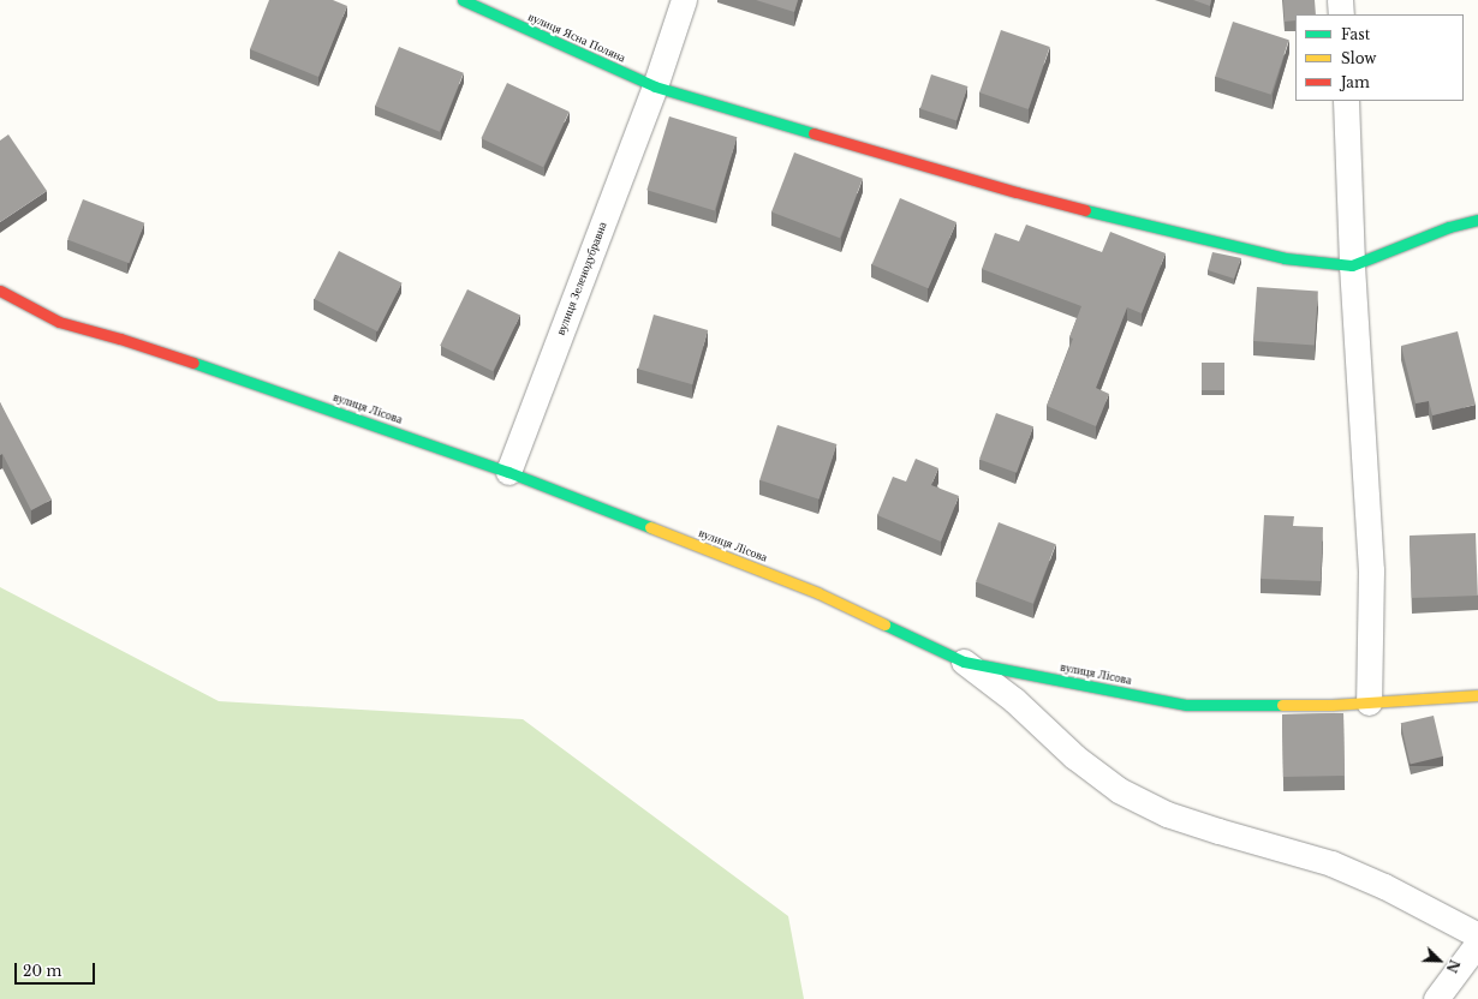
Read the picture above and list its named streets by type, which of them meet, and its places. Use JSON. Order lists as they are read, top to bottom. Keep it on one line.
{"streets":{"street":["вулиця Ясна Поляна","вулиця Зеленодубравна","вулиця Лісова"]},"crossings":[["вулиця Ясна Поляна","вулиця Зеленодубравна"],["вулиця Зеленодубравна","вулиця Лісова"]],"legend":["Fast","Slow","Jam"],"scale_bar":"20 m","north":"bottom right"}
